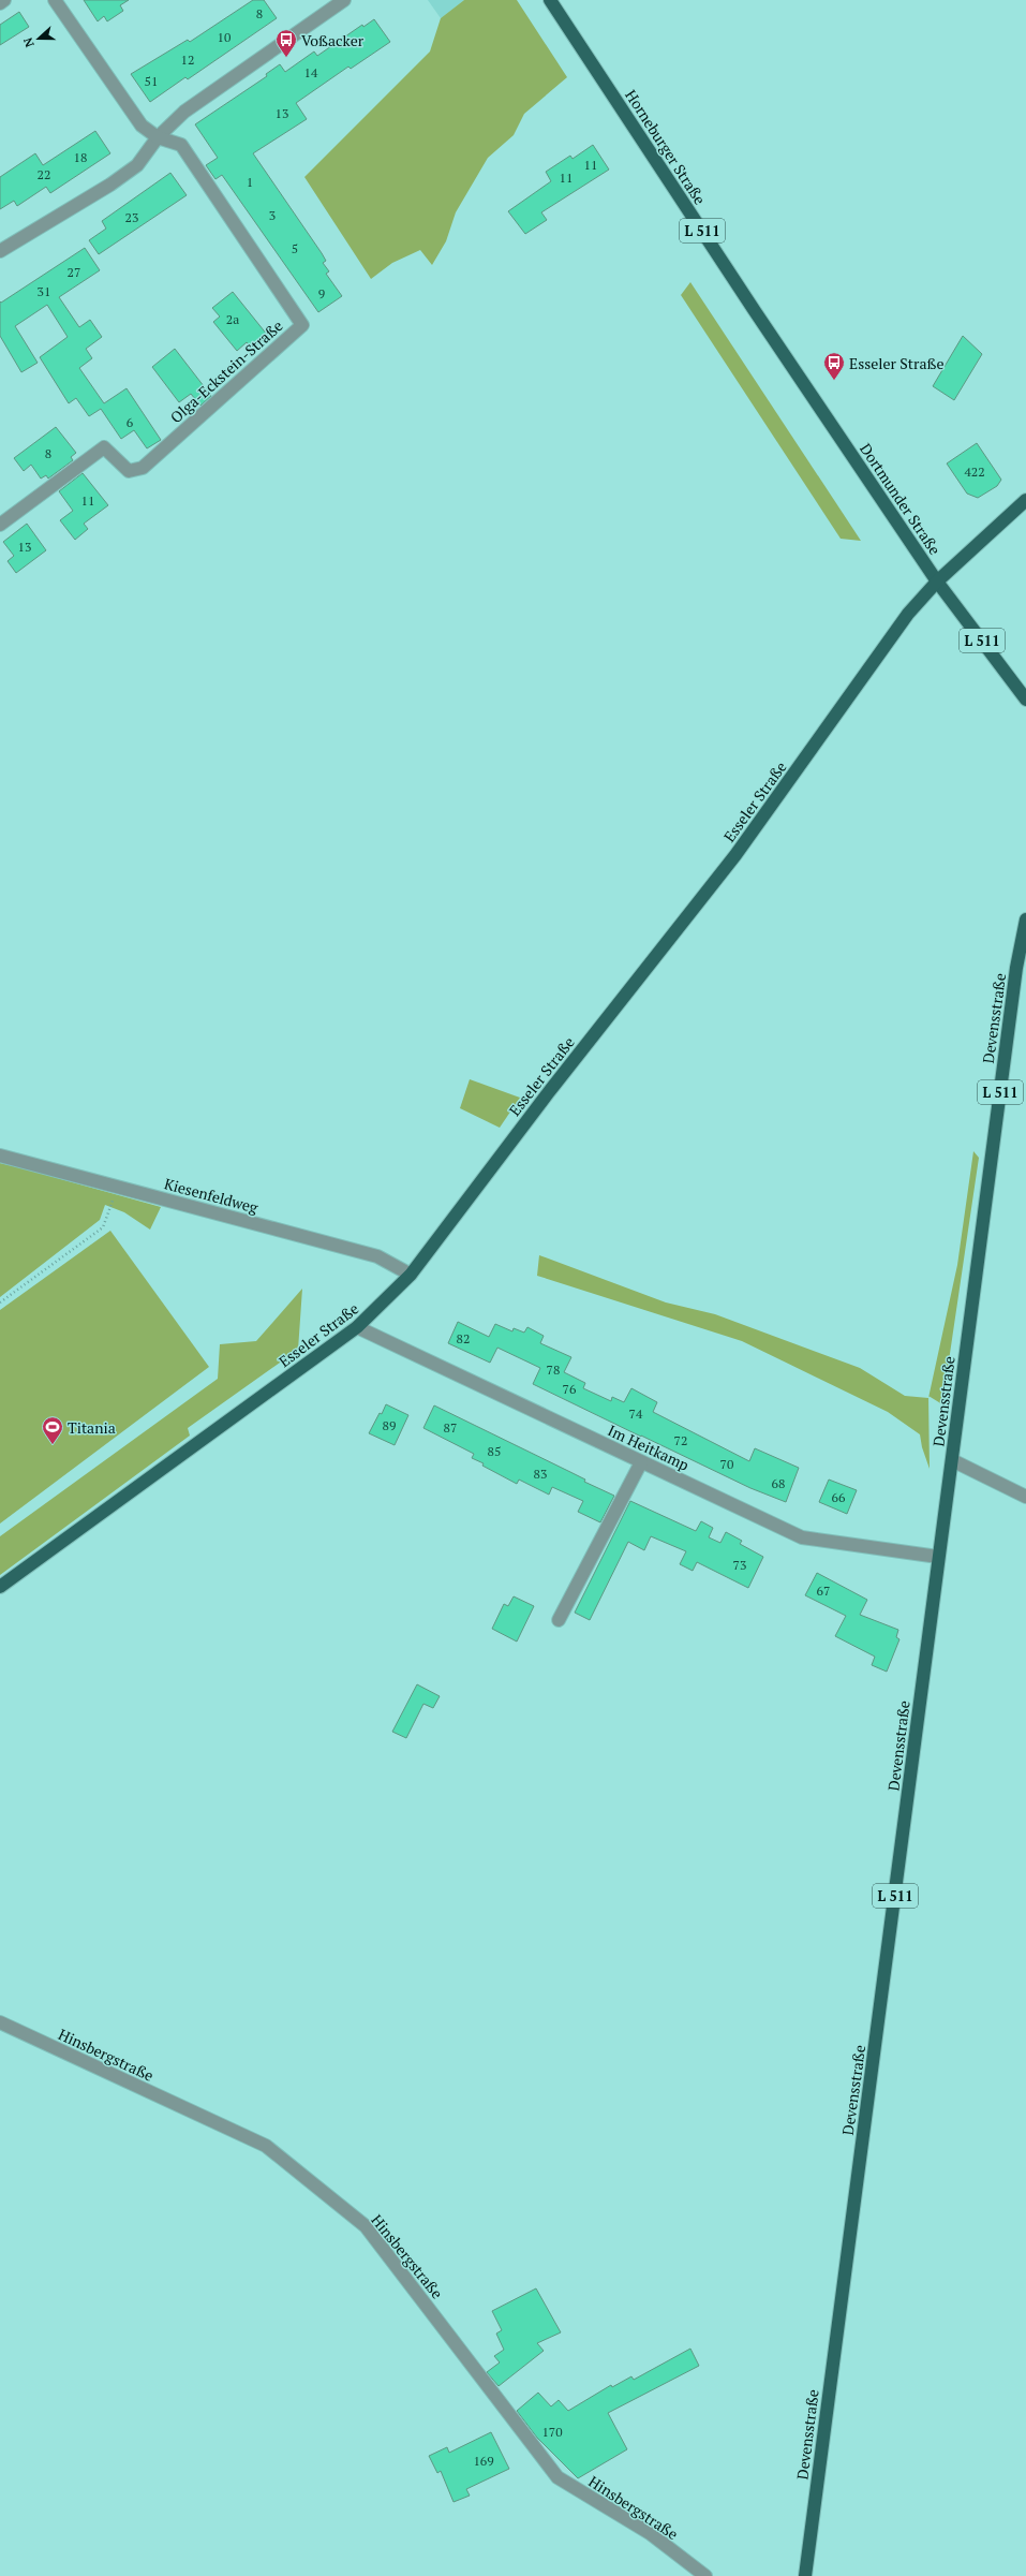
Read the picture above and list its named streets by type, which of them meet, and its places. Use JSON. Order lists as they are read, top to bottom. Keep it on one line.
{"streets":{"main road":["Horneburger Straße","L 511","Dortmunder Straße","Esseler Straße","Devensstraße"],"street":["Olga-Eckstein-Straße","Kiesenfeldweg","Im Heitkamp","Hinsbergstraße"]},"crossings":[["Horneburger Straße","Dortmunder Straße"],["Dortmunder Straße","Esseler Straße"],["Esseler Straße","Kiesenfeldweg"],["Esseler Straße","Im Heitkamp"],["Devensstraße","Im Heitkamp"]],"places":{"bus stop":["Voßacker","Esseler Straße"],"sports":["Titania"]},"house_numbers":["8","10","12","14","51","13","18","11","22","11","1","3","23","5","27","31","9","2a","6","8","422","11","13","82","78","76","74","89","87","72","85","70","83","68","66","73","67","170","169"],"north":"left"}
